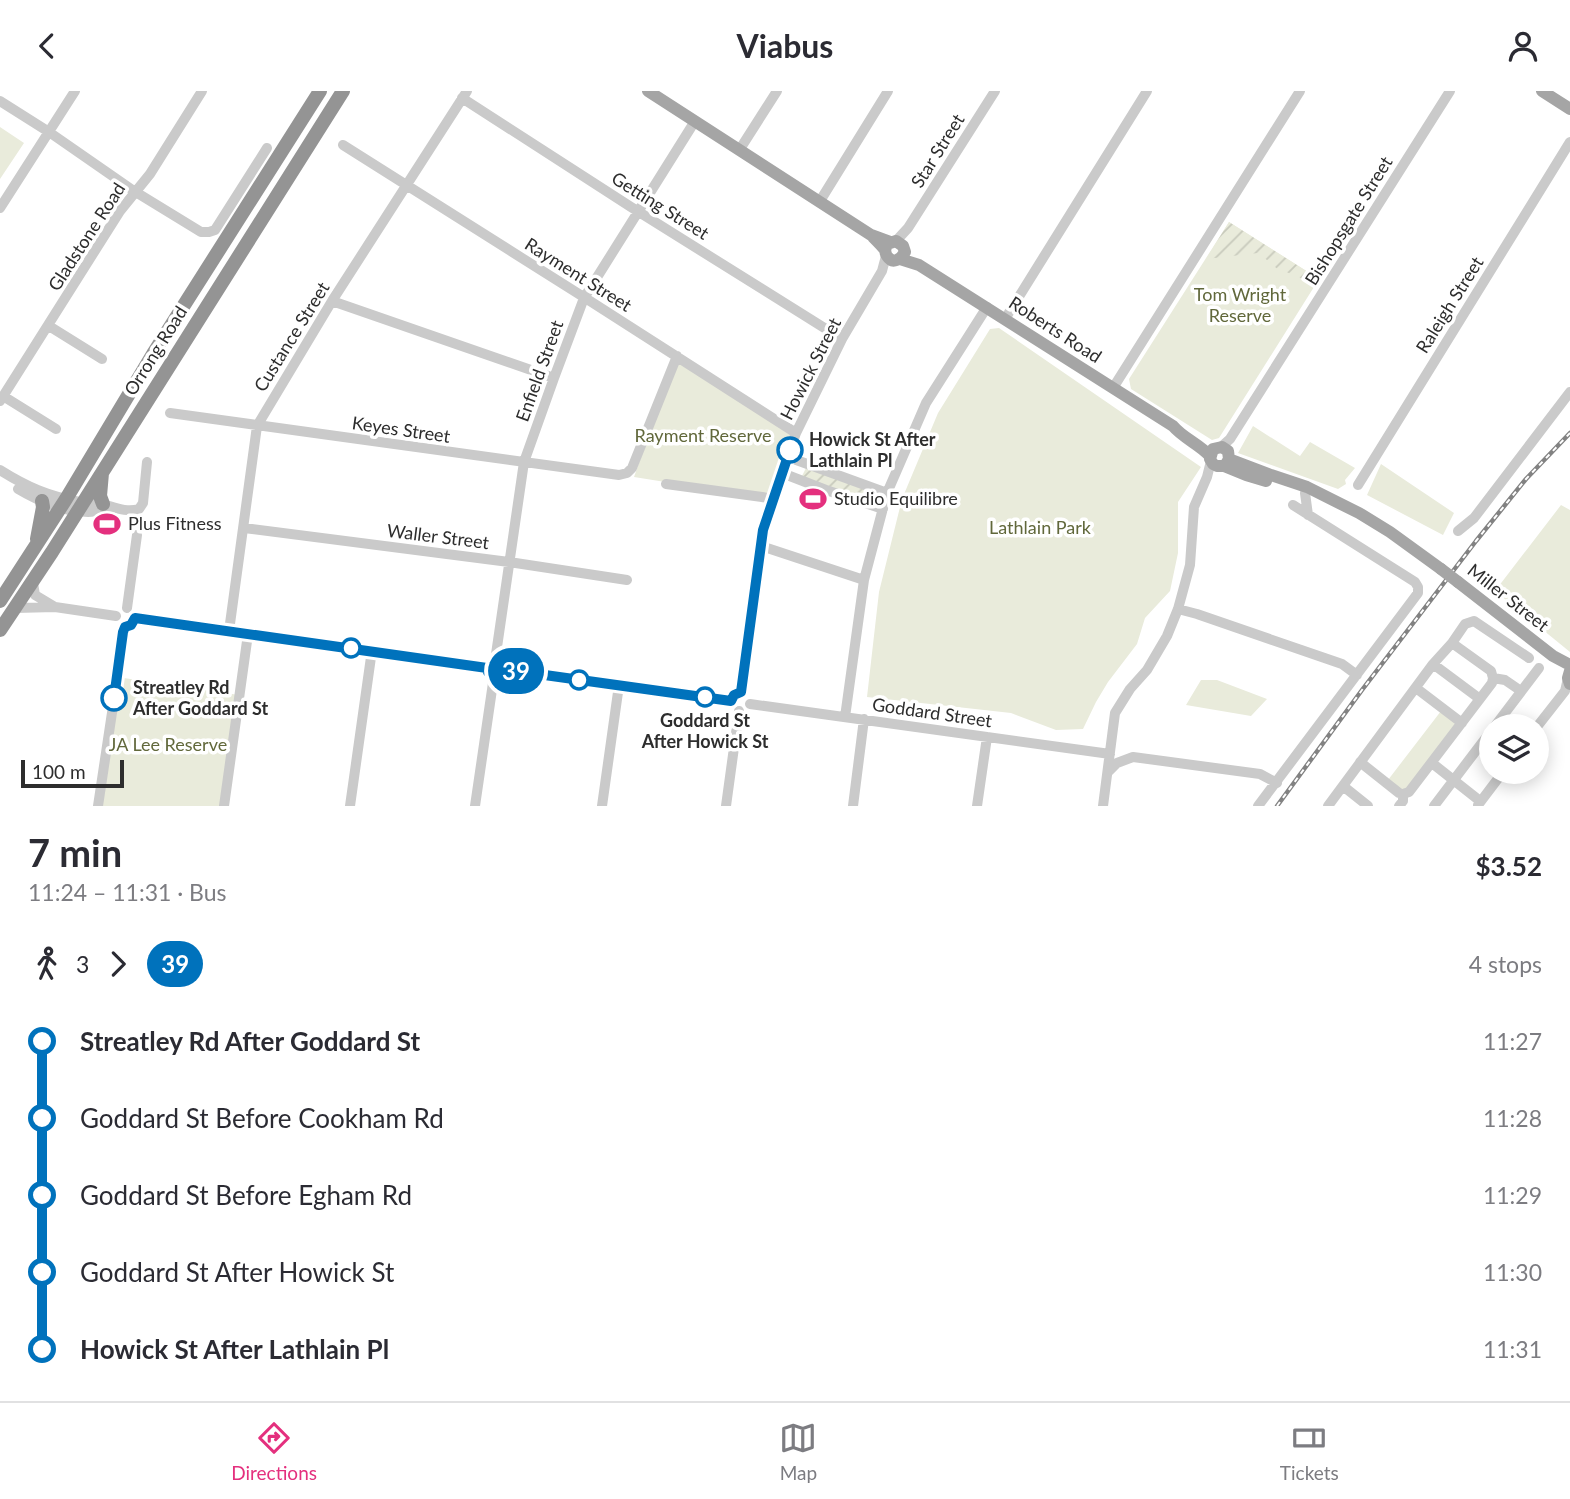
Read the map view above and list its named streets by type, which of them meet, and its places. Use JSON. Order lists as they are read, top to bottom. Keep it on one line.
{"streets":{"highway":["Orrong Road"],"main road":["Roberts Road","Miller Street"],"street":["Star Street","Getting Street","Bishopsgate Street","Gladstone Road","Rayment Street","Raleigh Street","Custance Street","Howick Street","Enfield Street","Keyes Street","Waller Street","Goddard Street"]},"crossings":[["Star Street","Roberts Road"],["Star Street","Howick Street"],["Getting Street","Custance Street"],["Getting Street","Howick Street"],["Getting Street","Enfield Street"],["Bishopsgate Street","Roberts Road"],["Bishopsgate Street","Goddard Street"],["Rayment Street","Custance Street"],["Rayment Street","Howick Street"],["Rayment Street","Enfield Street"],["Rayment Street","Keyes Street"],["Roberts Road","Howick Street"],["Roberts Road","Enfield Street"],["Roberts Road","Miller Street"],["Custance Street","Keyes Street"],["Custance Street","Waller Street"],["Howick Street","Goddard Street"],["Enfield Street","Keyes Street"],["Enfield Street","Waller Street"]],"parks":["Tom Wright Reserve","Rayment Reserve","Lathlain Park","JA Lee Reserve"],"places":{"other":["Howick St After Lathlain Pl","Goddard St After Howick St","Streatley Rd After Goddard St"],"sports":["Studio Equilibre","Plus Fitness"]},"lines":["bus line 39"],"scale_bar":"100 m","page":{"header":"Viabus","on_map":"39","scale":"100 m","heading":["7 min","11:24 – 11:31 · Bus","$3.52"],"legs":["3","39","4 stops"],"list":[{"name":"Streatley Rd After Goddard St","value":"11:27"},{"name":"Goddard St Before Cookham Rd","value":"11:28"},{"name":"Goddard St Before Egham Rd","value":"11:29"},{"name":"Goddard St After Howick St","value":"11:30"},{"name":"Howick St After Lathlain Pl","value":"11:31"}],"tabs":["Directions","Map","Tickets"]}}
